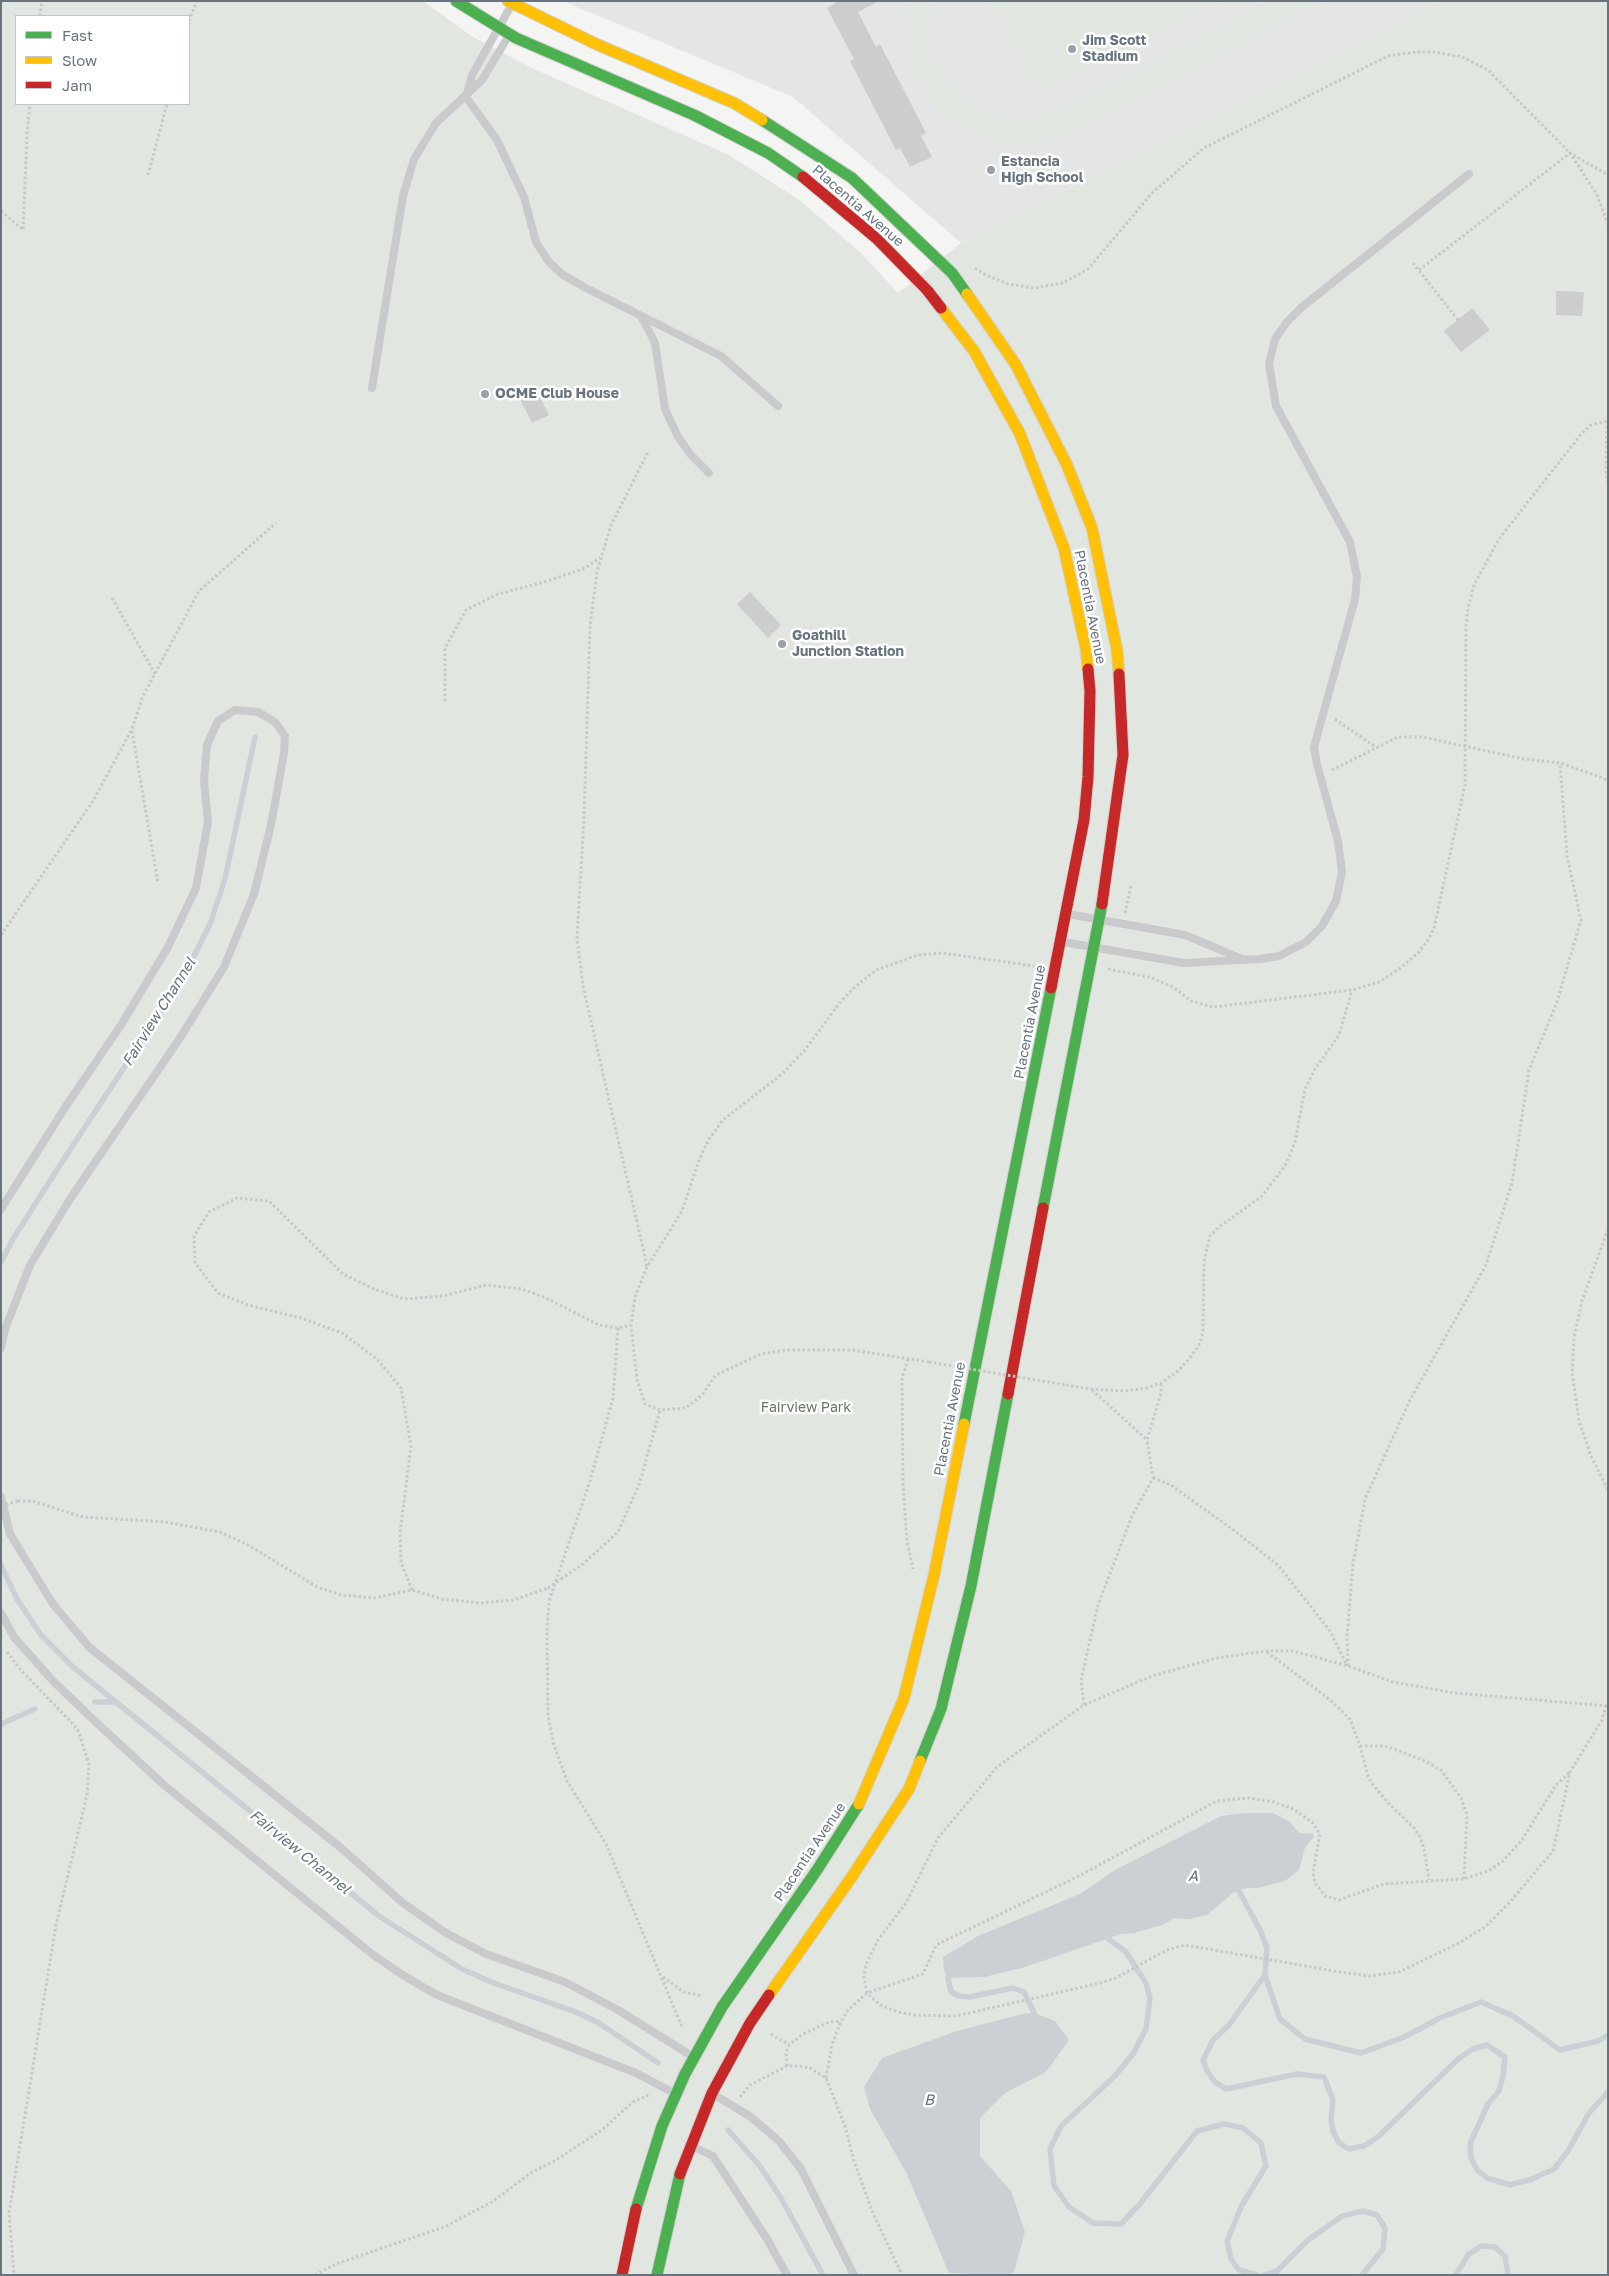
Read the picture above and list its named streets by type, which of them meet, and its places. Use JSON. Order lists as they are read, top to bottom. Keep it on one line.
{"streets":{"main road":["Placentia Avenue"]},"water":["Fairview Channel","A","B"],"parks":["Fairview Park"],"places":["Jim Scott Stadium","Estancia High School","OCME Club House","Goathill Junction Station"],"legend":["Fast","Slow","Jam"]}
